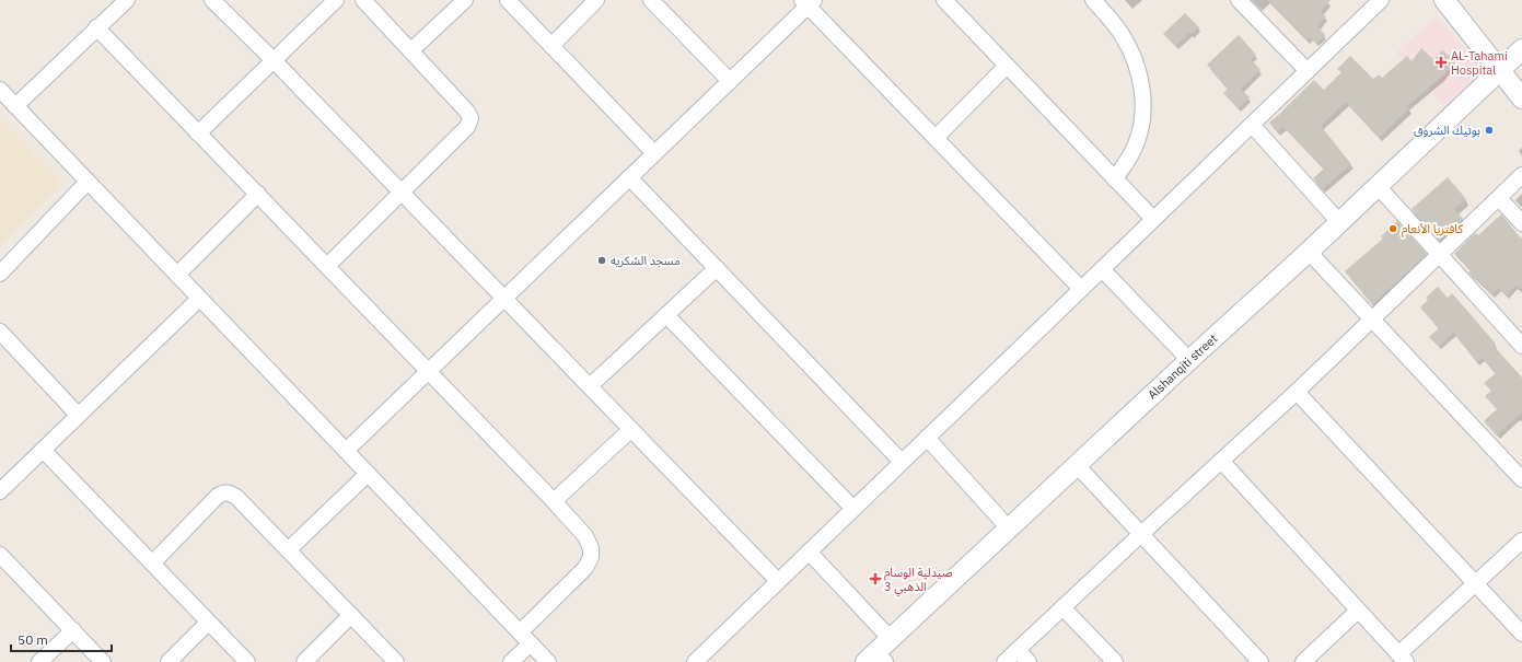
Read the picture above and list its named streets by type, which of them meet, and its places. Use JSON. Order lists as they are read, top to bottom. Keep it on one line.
{"streets":{"street":["Alshanqiti street"]},"places":{"health":["AL-Tahami Hospital","صيدلية الوسام الذهبي 3"],"other":["بوتيك الشروق","كافتريا الأنعام","مسجد الشكريه"]},"scale_bar":"50 m"}
